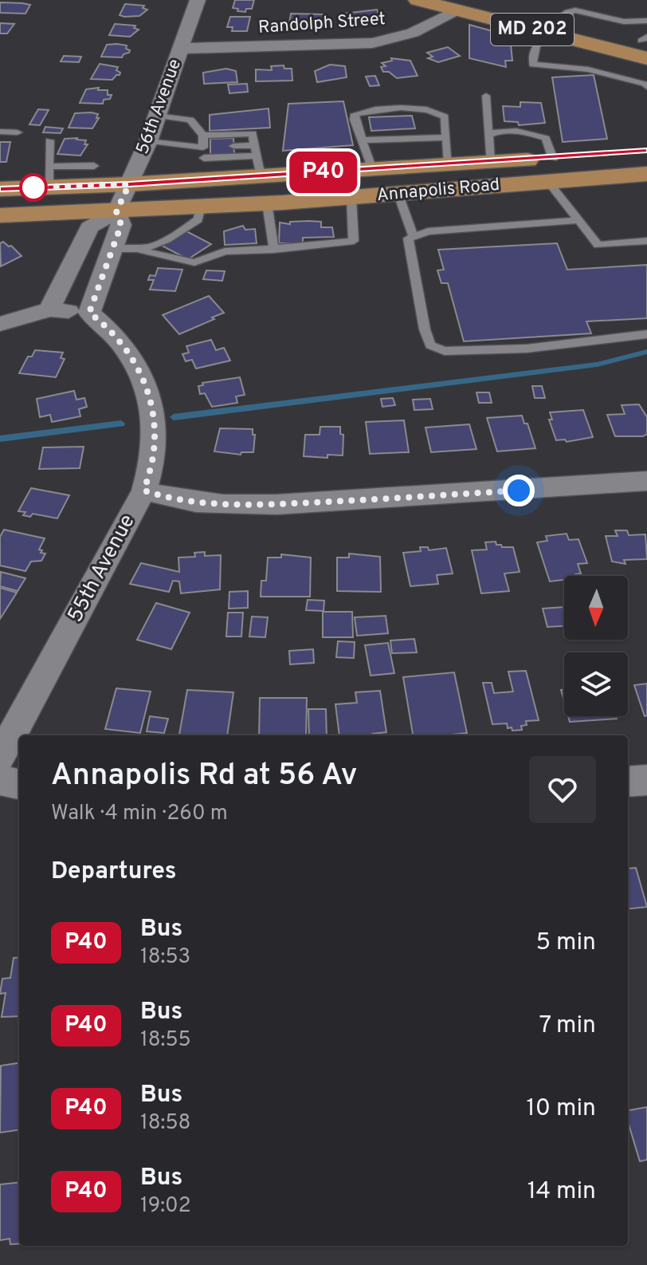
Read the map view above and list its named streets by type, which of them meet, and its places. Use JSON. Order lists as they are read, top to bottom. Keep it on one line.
{"streets":{"main road":["MD 202","Annapolis Road"],"street":["Randolph Street","56th Avenue","55th Avenue"]},"crossings":[["Randolph Street","MD 202"],["Randolph Street","56th Avenue"],["56th Avenue","Annapolis Road"]],"lines":["bus line P40"],"north":"bottom","page":{"on_map":"P40","heading":[["Annapolis Rd at 56 Av","Walk · 4 min · 260 m"],"Departures"],"list":[{"mark":"P40","name":"Bus","note":"18:53","value":"5 min"},{"mark":"P40","name":"Bus","note":"18:55","value":"7 min"},{"mark":"P40","name":"Bus","note":"18:58","value":"10 min"},{"mark":"P40","name":"Bus","note":"19:02","value":"14 min"}]}}
